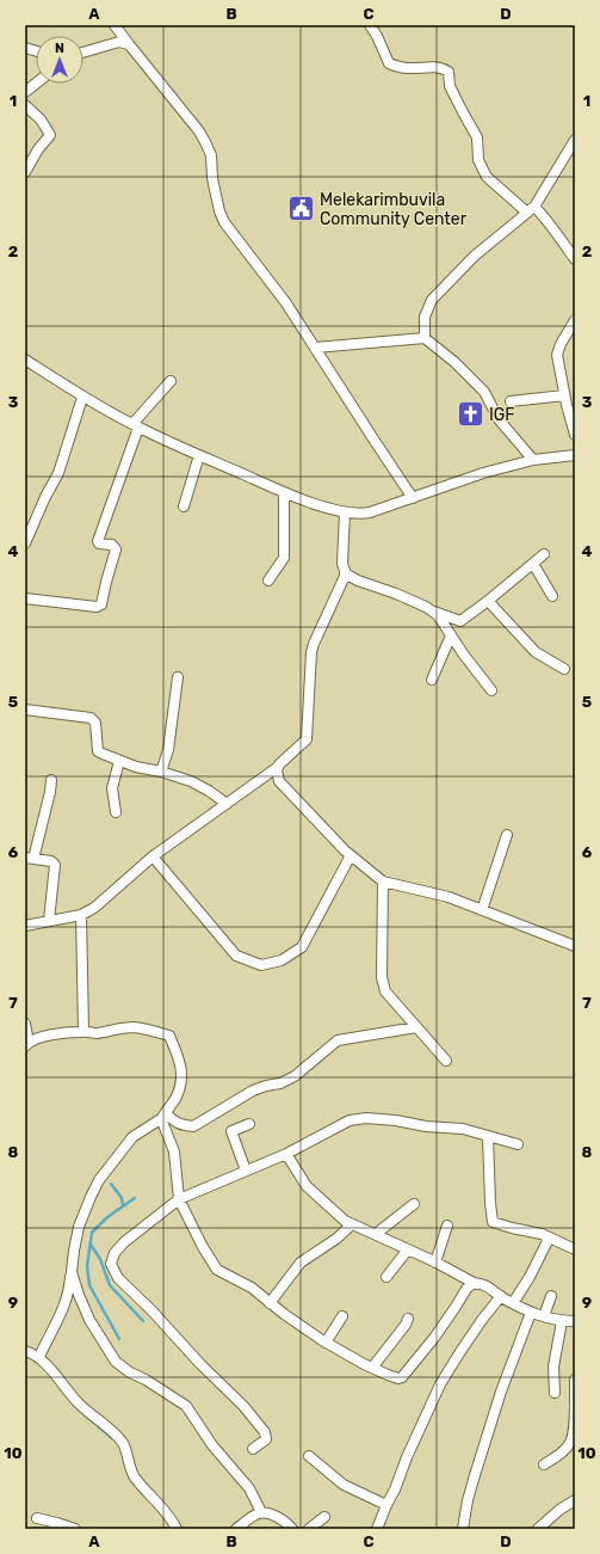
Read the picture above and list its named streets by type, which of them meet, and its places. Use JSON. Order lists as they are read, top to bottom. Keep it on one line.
{"places":{"public building":["Melekarimbuvila Community Center"],"church":["IGF"]},"north":"top","grid":{"columns":["A","B","C","D"],"rows":["1","2","3","4","5","6","7","8","9","10"]}}
